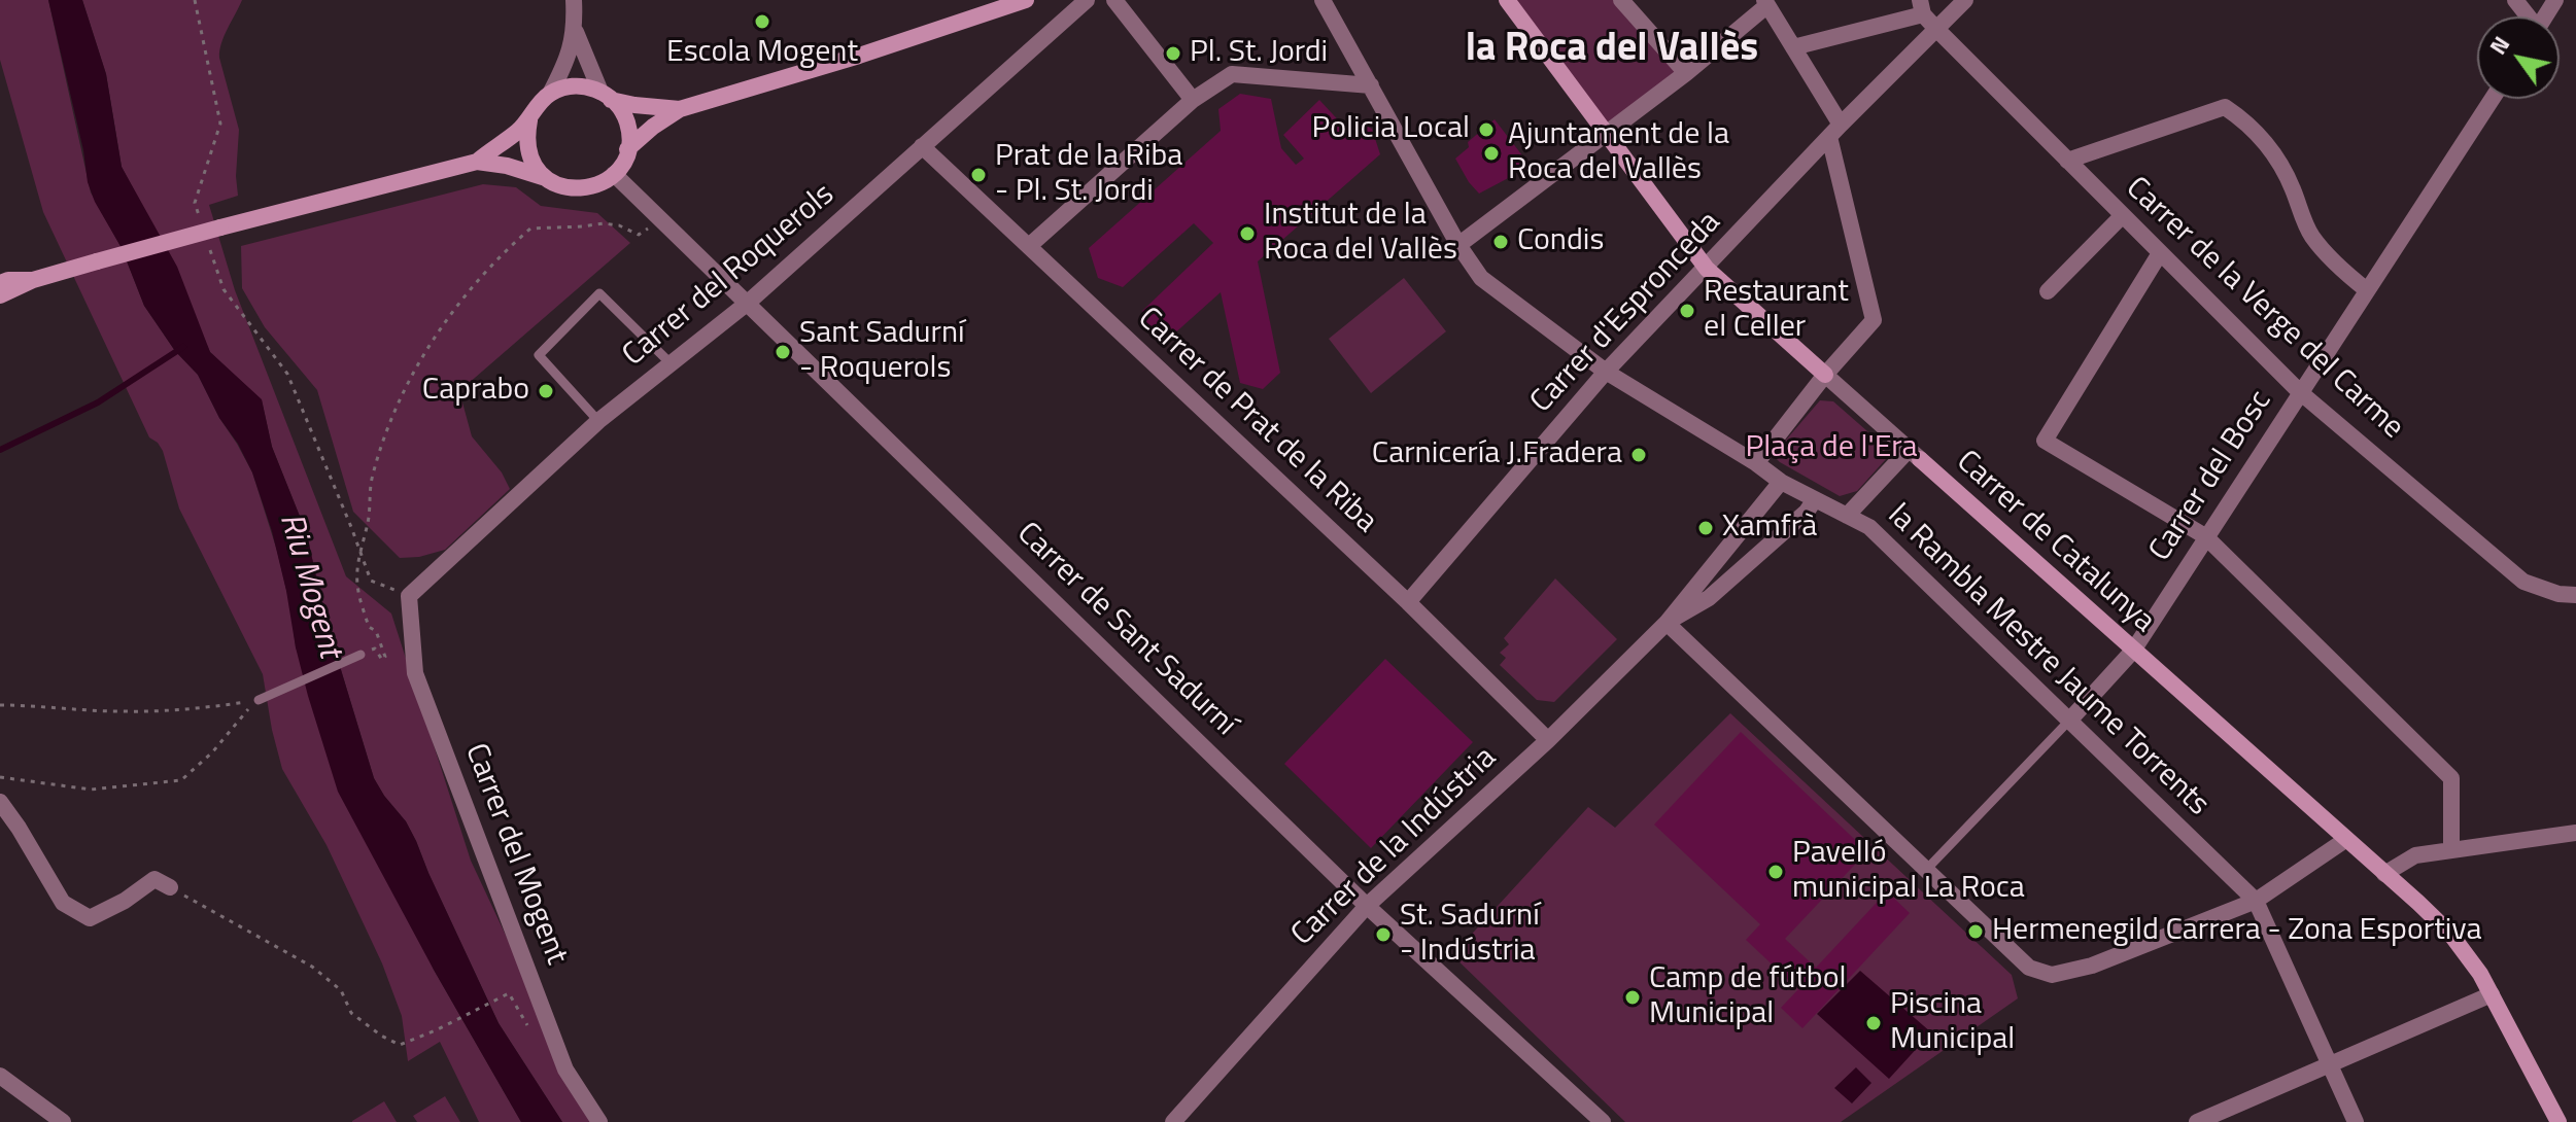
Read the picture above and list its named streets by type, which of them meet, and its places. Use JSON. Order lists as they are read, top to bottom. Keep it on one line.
{"streets":{"street":["Carrer del Roquerols","Carrer de la Verge del Carme","Carrer d'Espronceda","Carrer de Prat de la Riba","Carrer del Bosc","Carrer de Catalunya","Carrer de Sant Sadurní","la Rambla Mestre Jaume Torrents","Carrer de la Indústria","Carrer del Mogent"]},"crossings":[["Carrer del Roquerols","Carrer de Prat de la Riba"],["Carrer del Roquerols","Carrer de Sant Sadurní"],["Carrer del Roquerols","Carrer del Mogent"],["Carrer de la Verge del Carme","Carrer d'Espronceda"],["Carrer de la Verge del Carme","Carrer del Bosc"],["Carrer d'Espronceda","Carrer de Prat de la Riba"],["Carrer d'Espronceda","Carrer de Catalunya"],["Carrer d'Espronceda","la Rambla Mestre Jaume Torrents"],["Carrer de Prat de la Riba","Carrer de la Indústria"],["Carrer del Bosc","Carrer de Catalunya"],["Carrer del Bosc","la Rambla Mestre Jaume Torrents"],["Carrer de Sant Sadurní","Carrer de la Indústria"],["la Rambla Mestre Jaume Torrents","Carrer de la Indústria"]],"districts":["la Roca del Vallès"],"water":["Riu Mogent"],"parks":["Plaça de l'Era"],"places":["Escola Mogent","Pl. St. Jordi","Policia Local","Ajuntament de la Roca del Vallès","Prat de la Riba - Pl. St. Jordi","Institut de la Roca del Vallès","Condis","Restaurant el Celler","Sant Sadurní - Roquerols","Caprabo","Carnicería J.Fradera","Xamfrà","Pavelló municipal La Roca","Hermenegild Carrera - Zona Esportiva","St. Sadurní - Indústria","Camp de fútbol Municipal","Piscina Municipal"],"north":"top left"}
